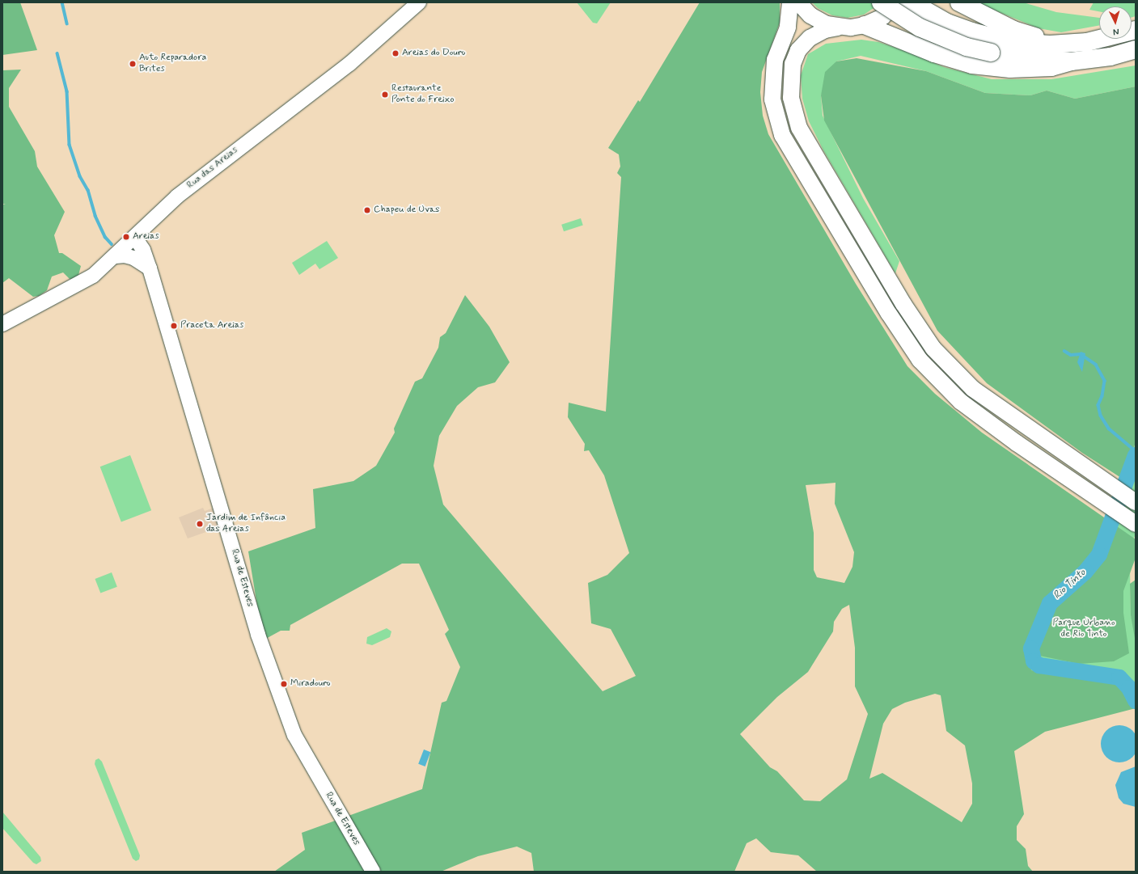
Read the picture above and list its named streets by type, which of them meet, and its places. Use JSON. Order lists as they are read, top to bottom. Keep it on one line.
{"streets":{"street":["Rua das Areias","Rua de Esteves"]},"crossings":[["Rua das Areias","Rua de Esteves"]],"water":["Rio Tinto"],"parks":["Parque Urbano de Rio Tinto"],"places":["Areias do Douro","Auto Reparadora Brites","Restaurante Ponte do Freixo","Chapeu de Uvas","Areias","Praceta Areias","Jardim de Infância das Areias","Miradouro"],"north":"bottom"}
